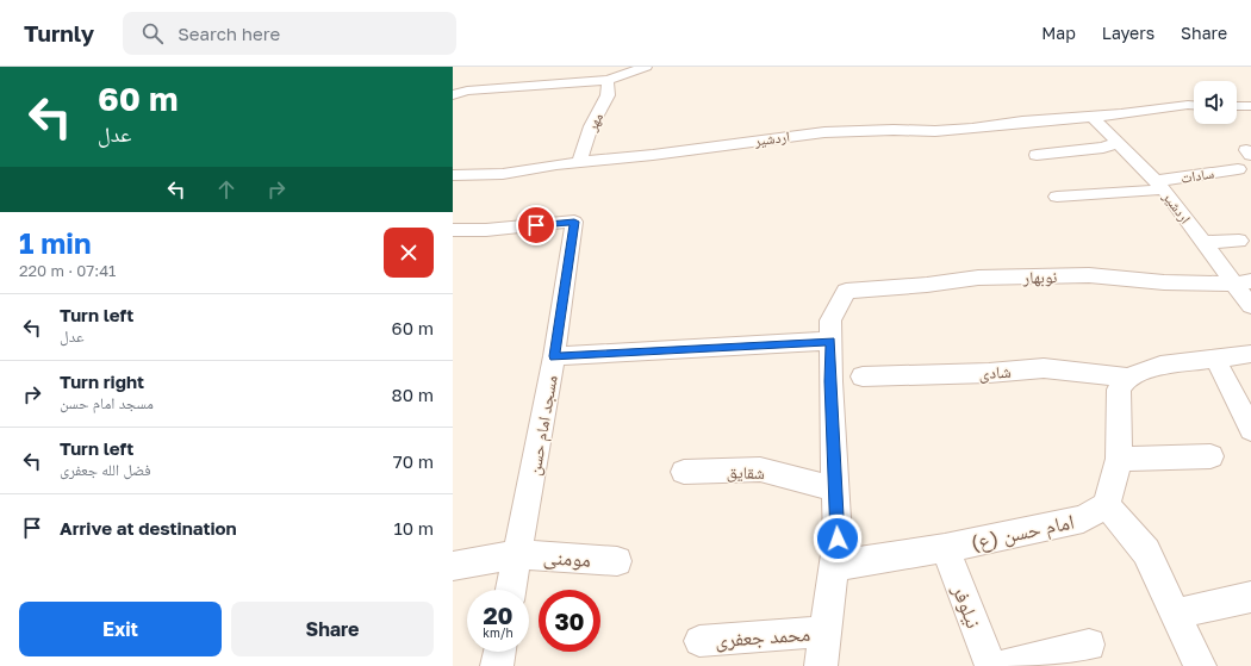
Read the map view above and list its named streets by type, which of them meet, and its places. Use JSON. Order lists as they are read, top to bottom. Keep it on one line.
{"streets":{"street":["مهر","اردشیر","سادات","نوبهار","شادی","مسجد امام حسن","شقایق","امام حسن (ع)","مومنی","نیلوفر","محمد جعفری"]},"crossings":[["مهر","اردشیر"],["اردشیر","سادات"],["اردشیر","نوبهار"],["مسجد امام حسن","مومنی"],["امام حسن (ع)","نیلوفر"]],"page":{"header":"Turnly","search":"Search here","nav":["Map","Layers","Share"],"turn":["60 m","عدل"],"heading":["1 min","220 m · 07:41"],"list":[{"name":"Turn left","note":"عدل","value":"60 m"},{"name":"Turn right","note":"مسجد امام حسن","value":"80 m"},{"name":"Turn left","note":"فضل الله جعفری","value":"70 m"},{"name":"Arrive at destination","value":"10 m"}],"speed":"20 km/h","limit":"30","buttons":["Exit","Share"]}}
